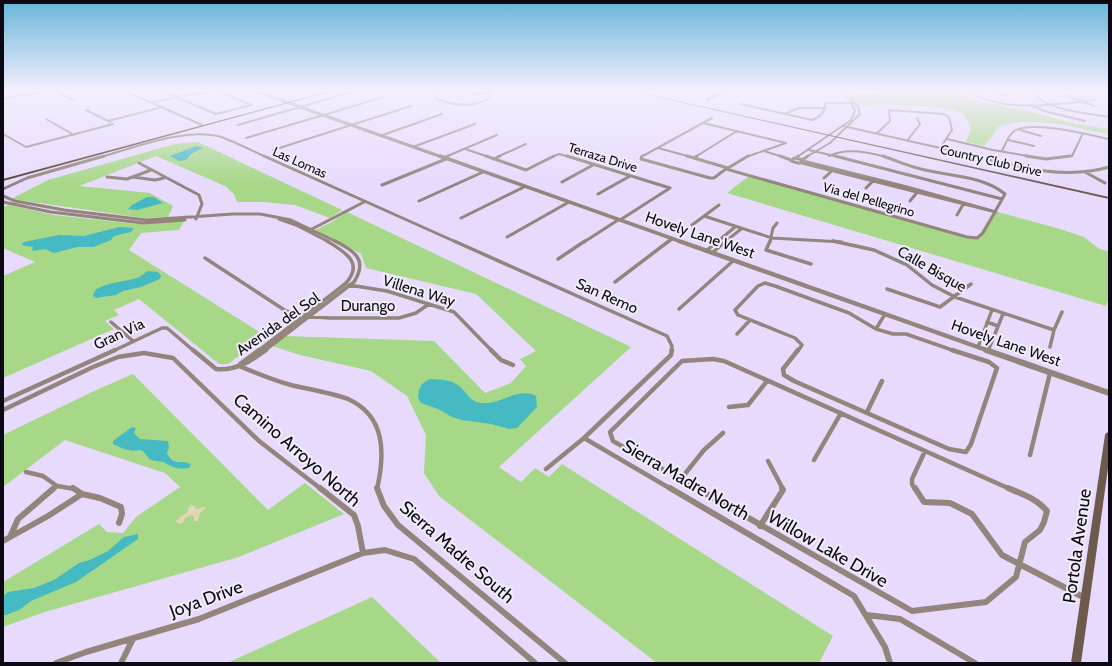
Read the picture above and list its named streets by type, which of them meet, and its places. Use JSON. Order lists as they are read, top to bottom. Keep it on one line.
{"streets":{"main road":["Country Club Drive","Portola Avenue"],"street":["Terraza Drive","Las Lomas","Via del Pellegrino","Hovely Lane West","Calle Bisque","Villena Way","San Remo","Durango","Avenida del Sol","Gran Via","Camino Arroyo North","Sierra Madre North","Willow Lake Drive","Sierra Madre South","Joya Drive"]},"crossings":[["Terraza Drive","Hovely Lane West"],["Las Lomas","San Remo"],["Villena Way","Durango"],["Villena Way","Avenida del Sol"],["San Remo","Sierra Madre North"],["Durango","Avenida del Sol"],["Avenida del Sol","Gran Via"],["Avenida del Sol","Sierra Madre South"],["Gran Via","Sierra Madre South"],["Camino Arroyo North","Joya Drive"]]}
